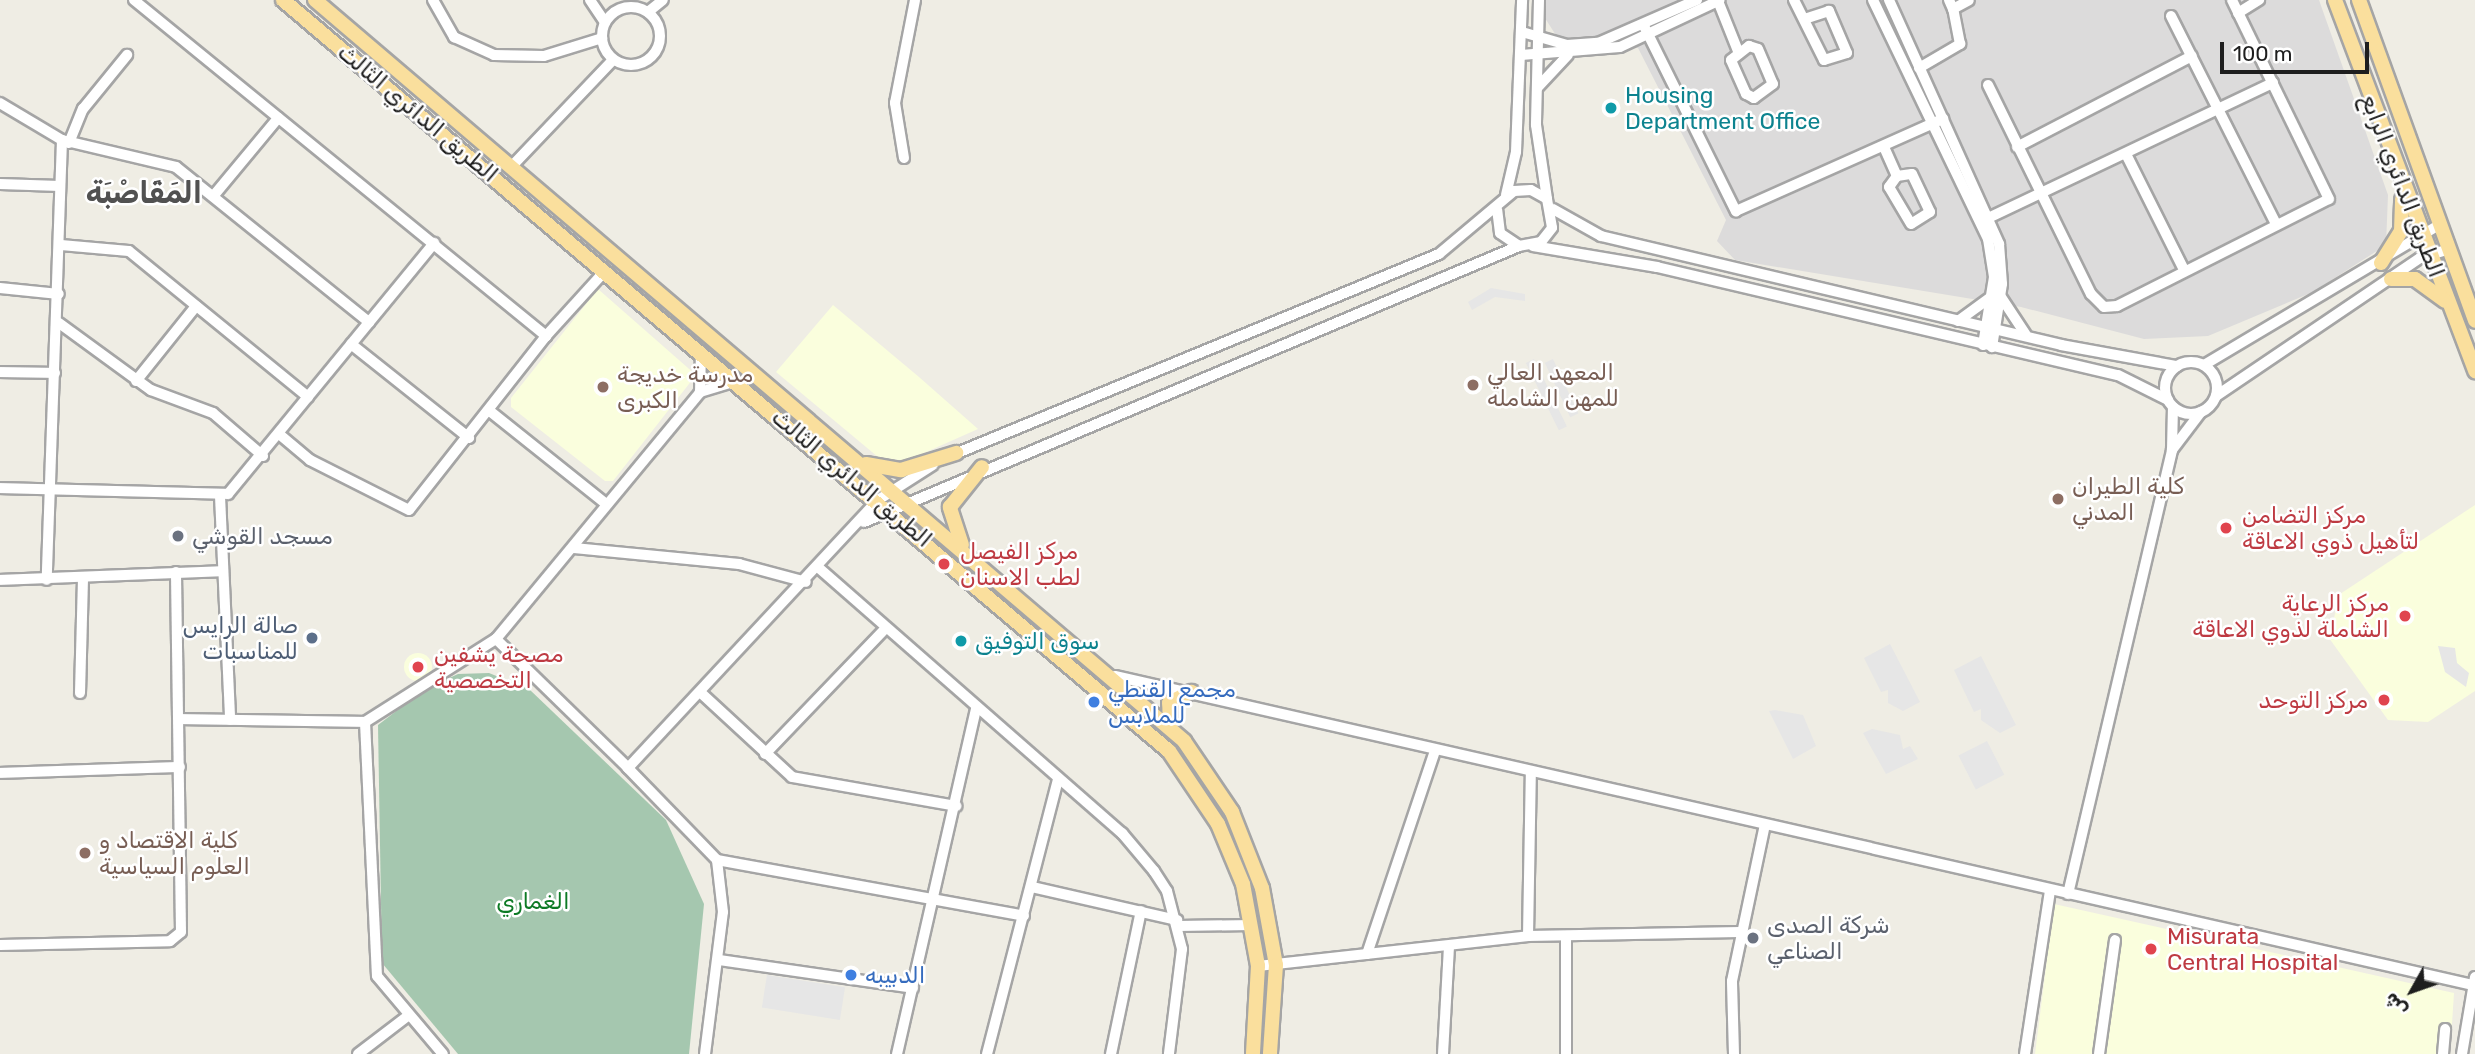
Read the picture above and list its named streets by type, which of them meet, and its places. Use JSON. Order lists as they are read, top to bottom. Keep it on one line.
{"streets":{"main road":["الطريق الدائري الثالث","الطريق الدائري الرابع"]},"districts":["المَقَاصْبَة"],"parks":["الغماري"],"places":["Housing Department Office","المعهد العالي للمهن الشامله","مدرسة خديجة الكبرى","كلية الطيران المدني","مركز التضامن لتأهيل ذوي الاعاقة","مسجد القوشي","مركز الفيصل لطب الاسنان","مركز الرعاية الشاملة لذوي الاعاقة","صالة الرايس للمناسبات","سوق التوفيق","مصحة يشفين التخصصية","مركز التوحد","مجمع القنطي للملابس","كلية الاقتصاد و العلوم السياسية","شركة الصدى الصناعي","Misurata Central Hospital","الدبيبه"],"scale_bar":"100 m","north":"bottom left"}
